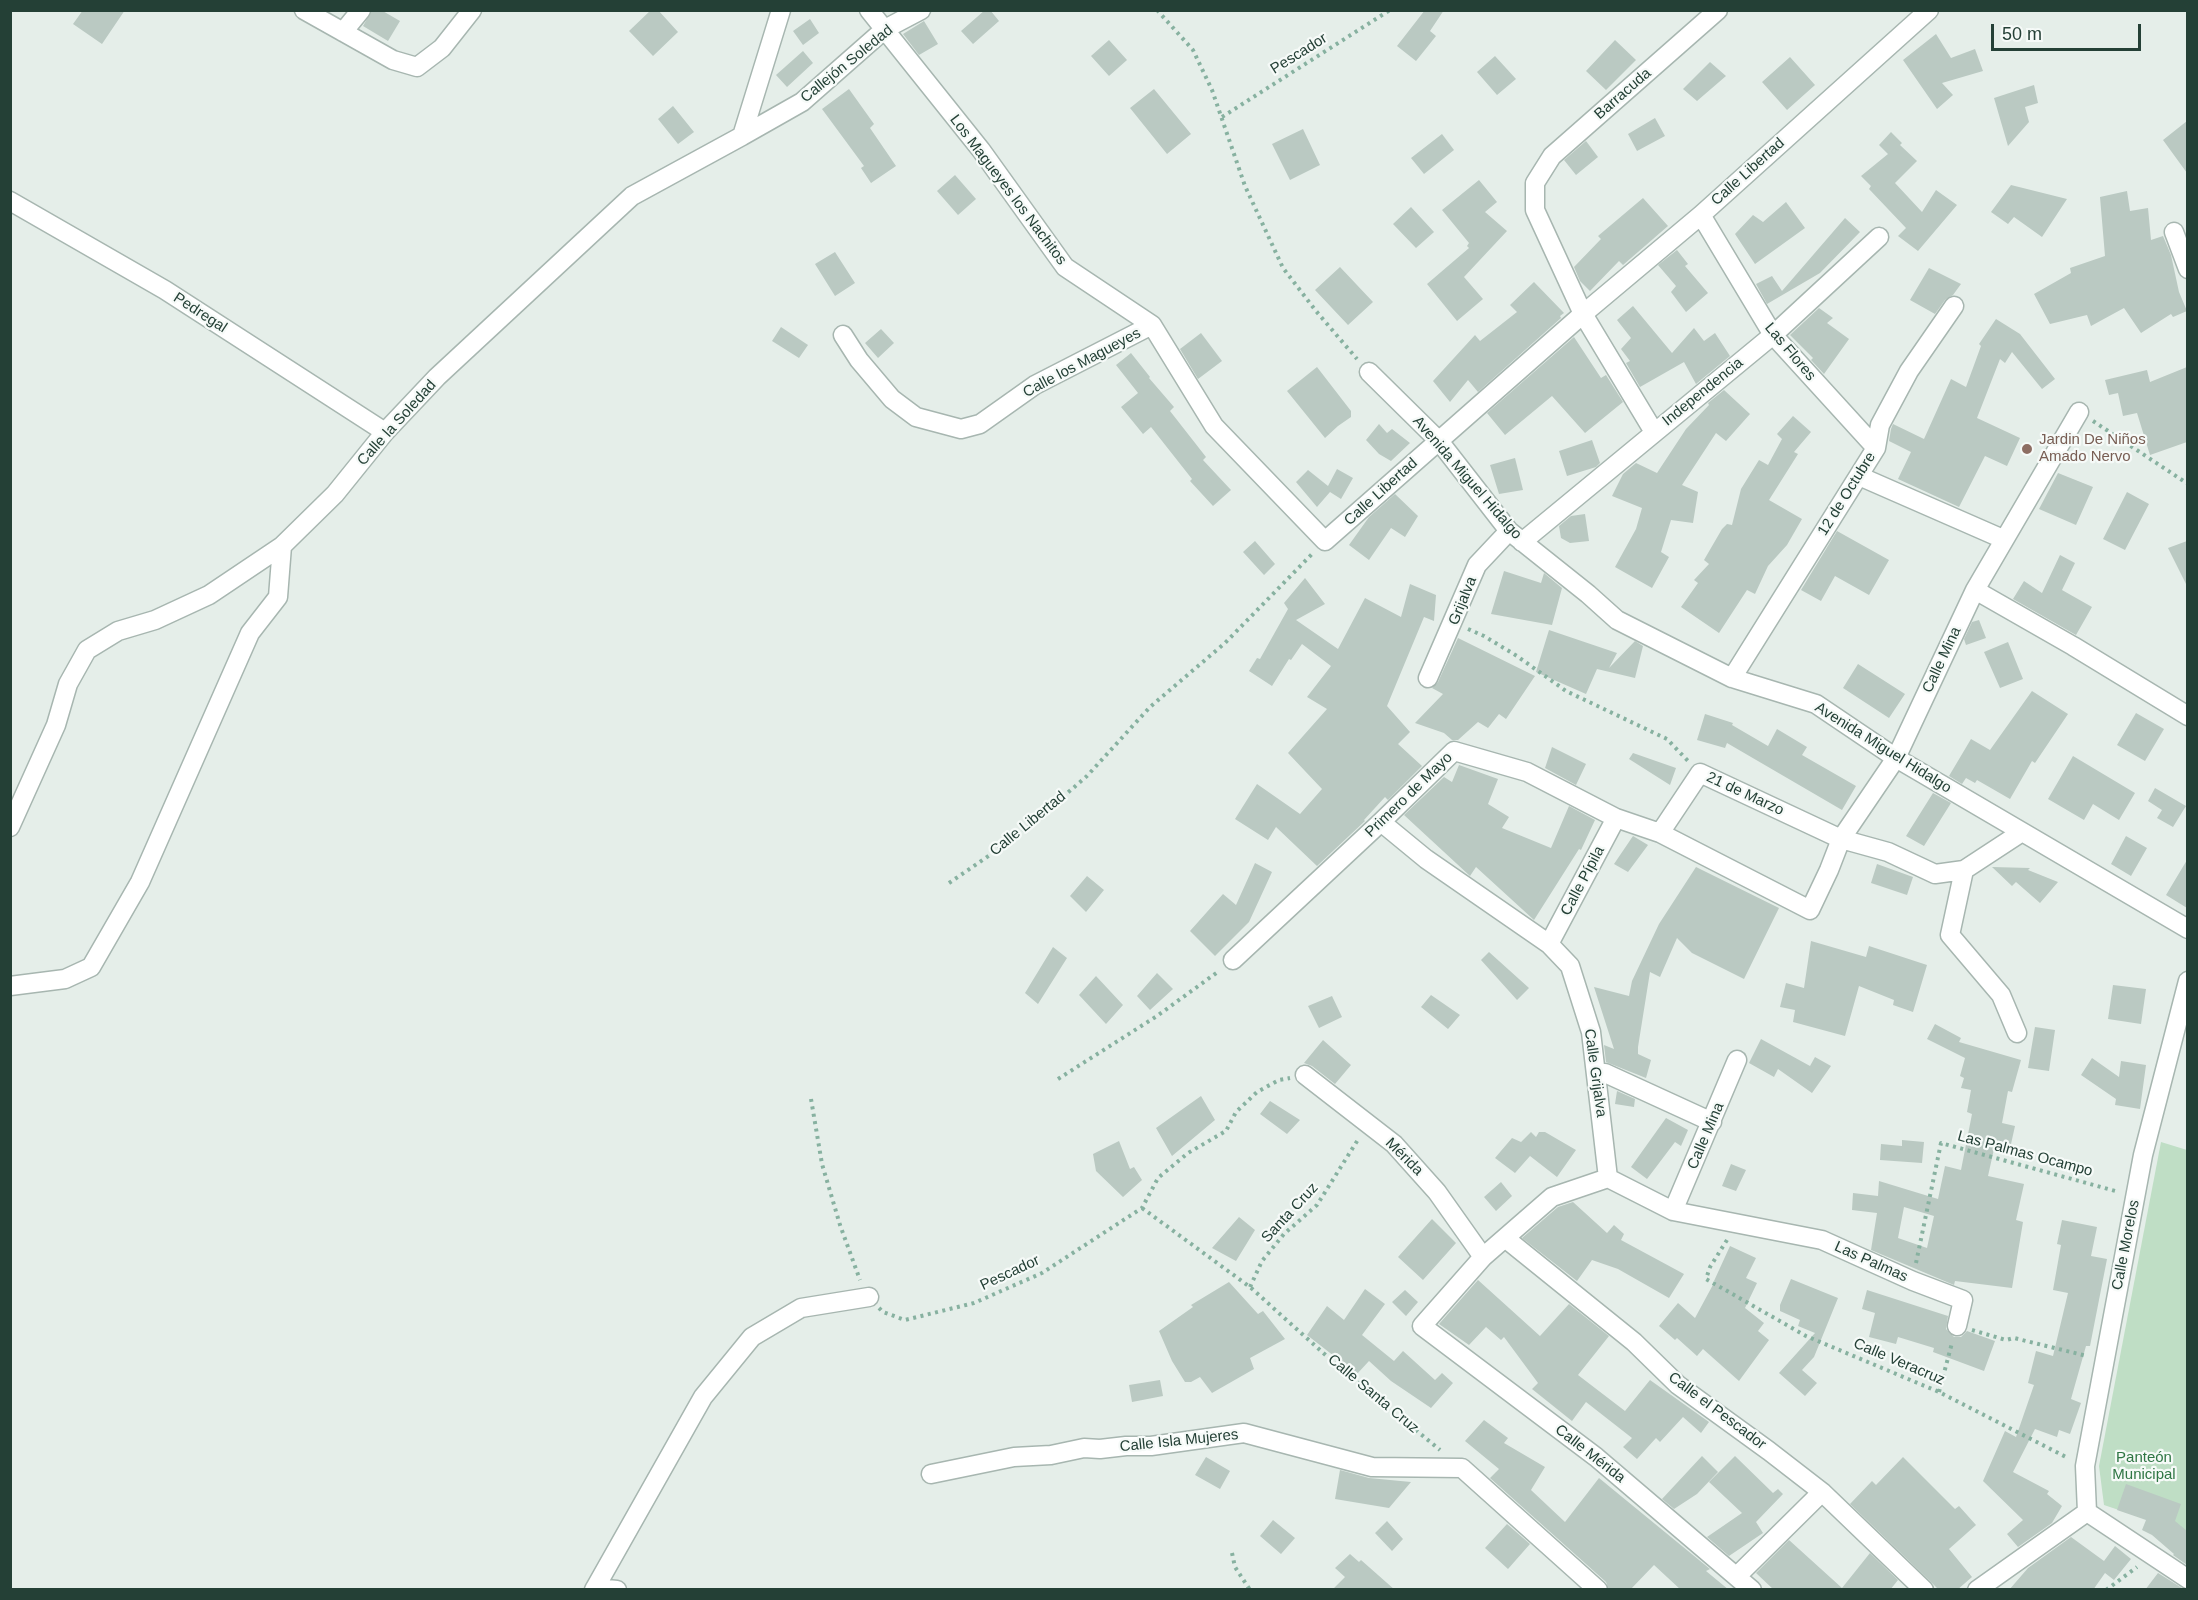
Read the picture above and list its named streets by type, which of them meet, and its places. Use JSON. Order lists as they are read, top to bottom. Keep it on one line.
{"streets":{"street":["Callejón Soledad","Barracuda","Calle Libertad","Los Magueyes los Nachitos","Pedregal","Las Flores","Calle los Magueyes","Independencia","Calle la Soledad","Avenida Miguel Hidalgo","12 de Octubre","Grijalva","Calle Mina","21 de Marzo","Primero de Mayo","Calle Pípila","Calle Grijalva","Mérida","Calle Morelos","Las Palmas","Calle el Pescador","Calle Isla Mujeres","Calle Mérida"],"path":["Pescador","Las Palmas Ocampo","Santa Cruz","Calle Veracruz","Calle Santa Cruz"]},"crossings":[["Pescador","Mérida"],["Pescador","Calle Santa Cruz"],["Callejón Soledad","Los Magueyes los Nachitos"],["Callejón Soledad","Calle la Soledad"],["Barracuda","Calle Libertad"],["Calle Libertad","Los Magueyes los Nachitos"],["Calle Libertad","Las Flores"],["Calle Libertad","Avenida Miguel Hidalgo"],["Los Magueyes los Nachitos","Calle los Magueyes"],["Pedregal","Calle la Soledad"],["Las Flores","Independencia"],["Las Flores","12 de Octubre"],["Independencia","Avenida Miguel Hidalgo"],["Independencia","Grijalva"],["Avenida Miguel Hidalgo","12 de Octubre"],["Avenida Miguel Hidalgo","Grijalva"],["Avenida Miguel Hidalgo","Calle Mina"],["Avenida Miguel Hidalgo","21 de Marzo"],["Grijalva","21 de Marzo"],["Calle Mina","21 de Marzo"],["Calle Mina","Primero de Mayo"],["Calle Mina","Las Palmas"],["Primero de Mayo","Calle Pípila"],["Primero de Mayo","Calle Grijalva"],["Calle Pípila","Calle Grijalva"],["Calle Grijalva","Las Palmas"],["Las Palmas Ocampo","Calle Morelos"],["Las Palmas Ocampo","Las Palmas"],["Mérida","Santa Cruz"],["Mérida","Calle Mérida"],["Santa Cruz","Calle Santa Cruz"],["Calle Morelos","Calle Veracruz"],["Las Palmas","Calle Veracruz"],["Calle Santa Cruz","Calle Isla Mujeres"]],"parks":["Panteón Municipal"],"places":["Jardin De Niños Amado Nervo"],"scale_bar":"50 m"}
